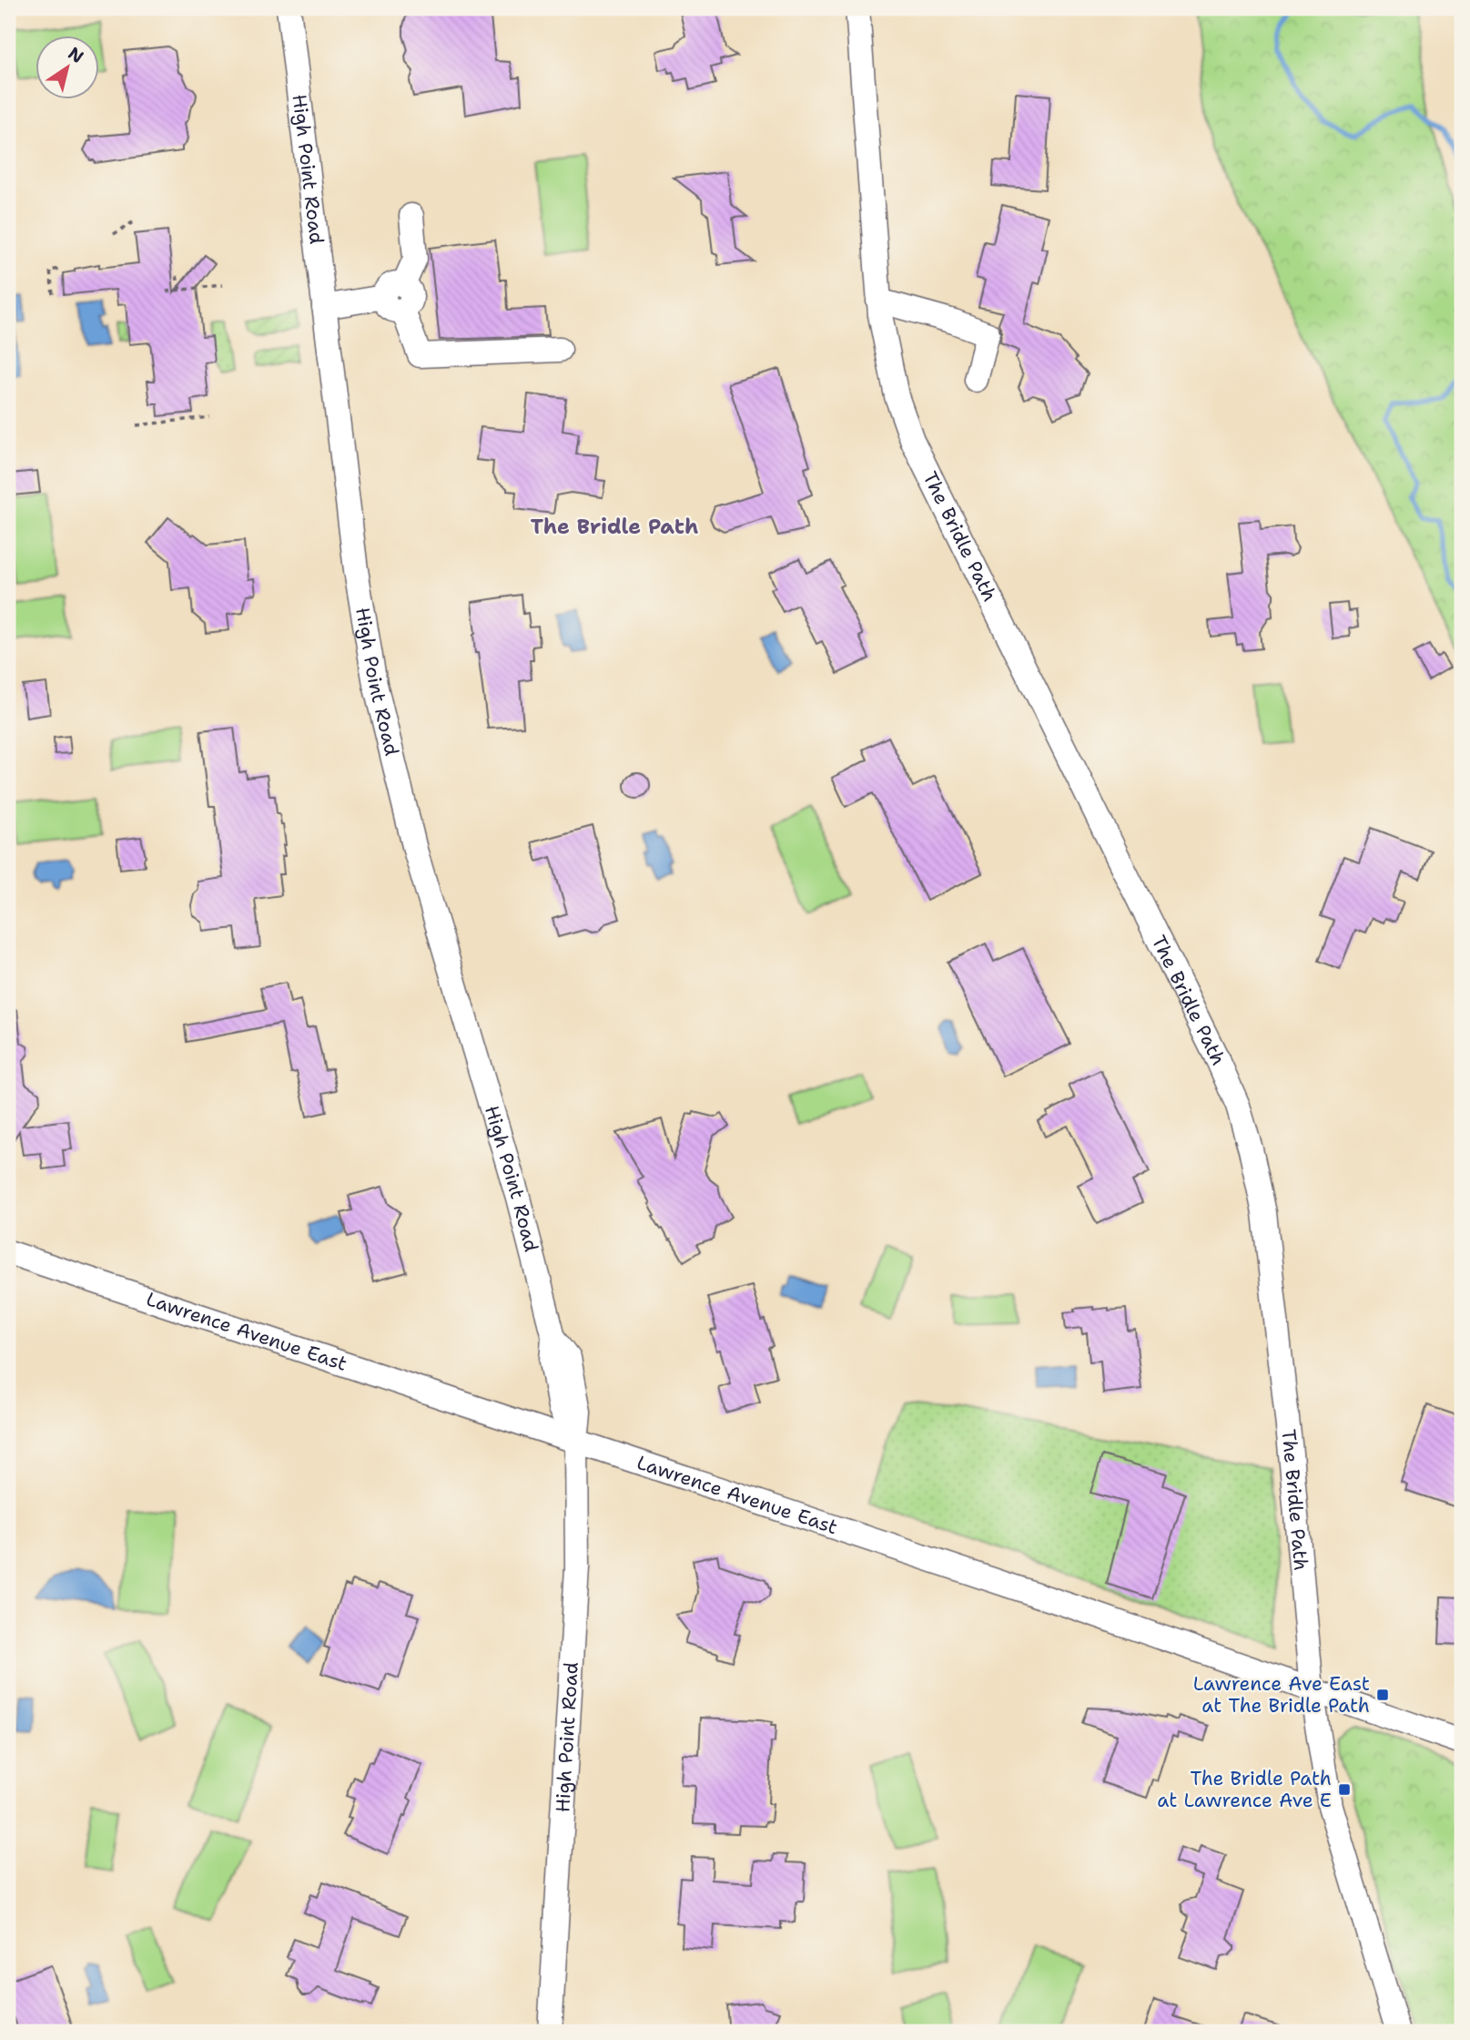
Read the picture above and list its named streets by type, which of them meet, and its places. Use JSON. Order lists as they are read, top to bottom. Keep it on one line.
{"streets":{"street":["High Point Road","The Bridle Path","Lawrence Avenue East"]},"crossings":[["High Point Road","Lawrence Avenue East"],["The Bridle Path","Lawrence Avenue East"]],"districts":["The Bridle Path"],"places":{"transit":["Lawrence Ave East at The Bridle Path","The Bridle Path at Lawrence Ave E"]},"north":"top right"}
